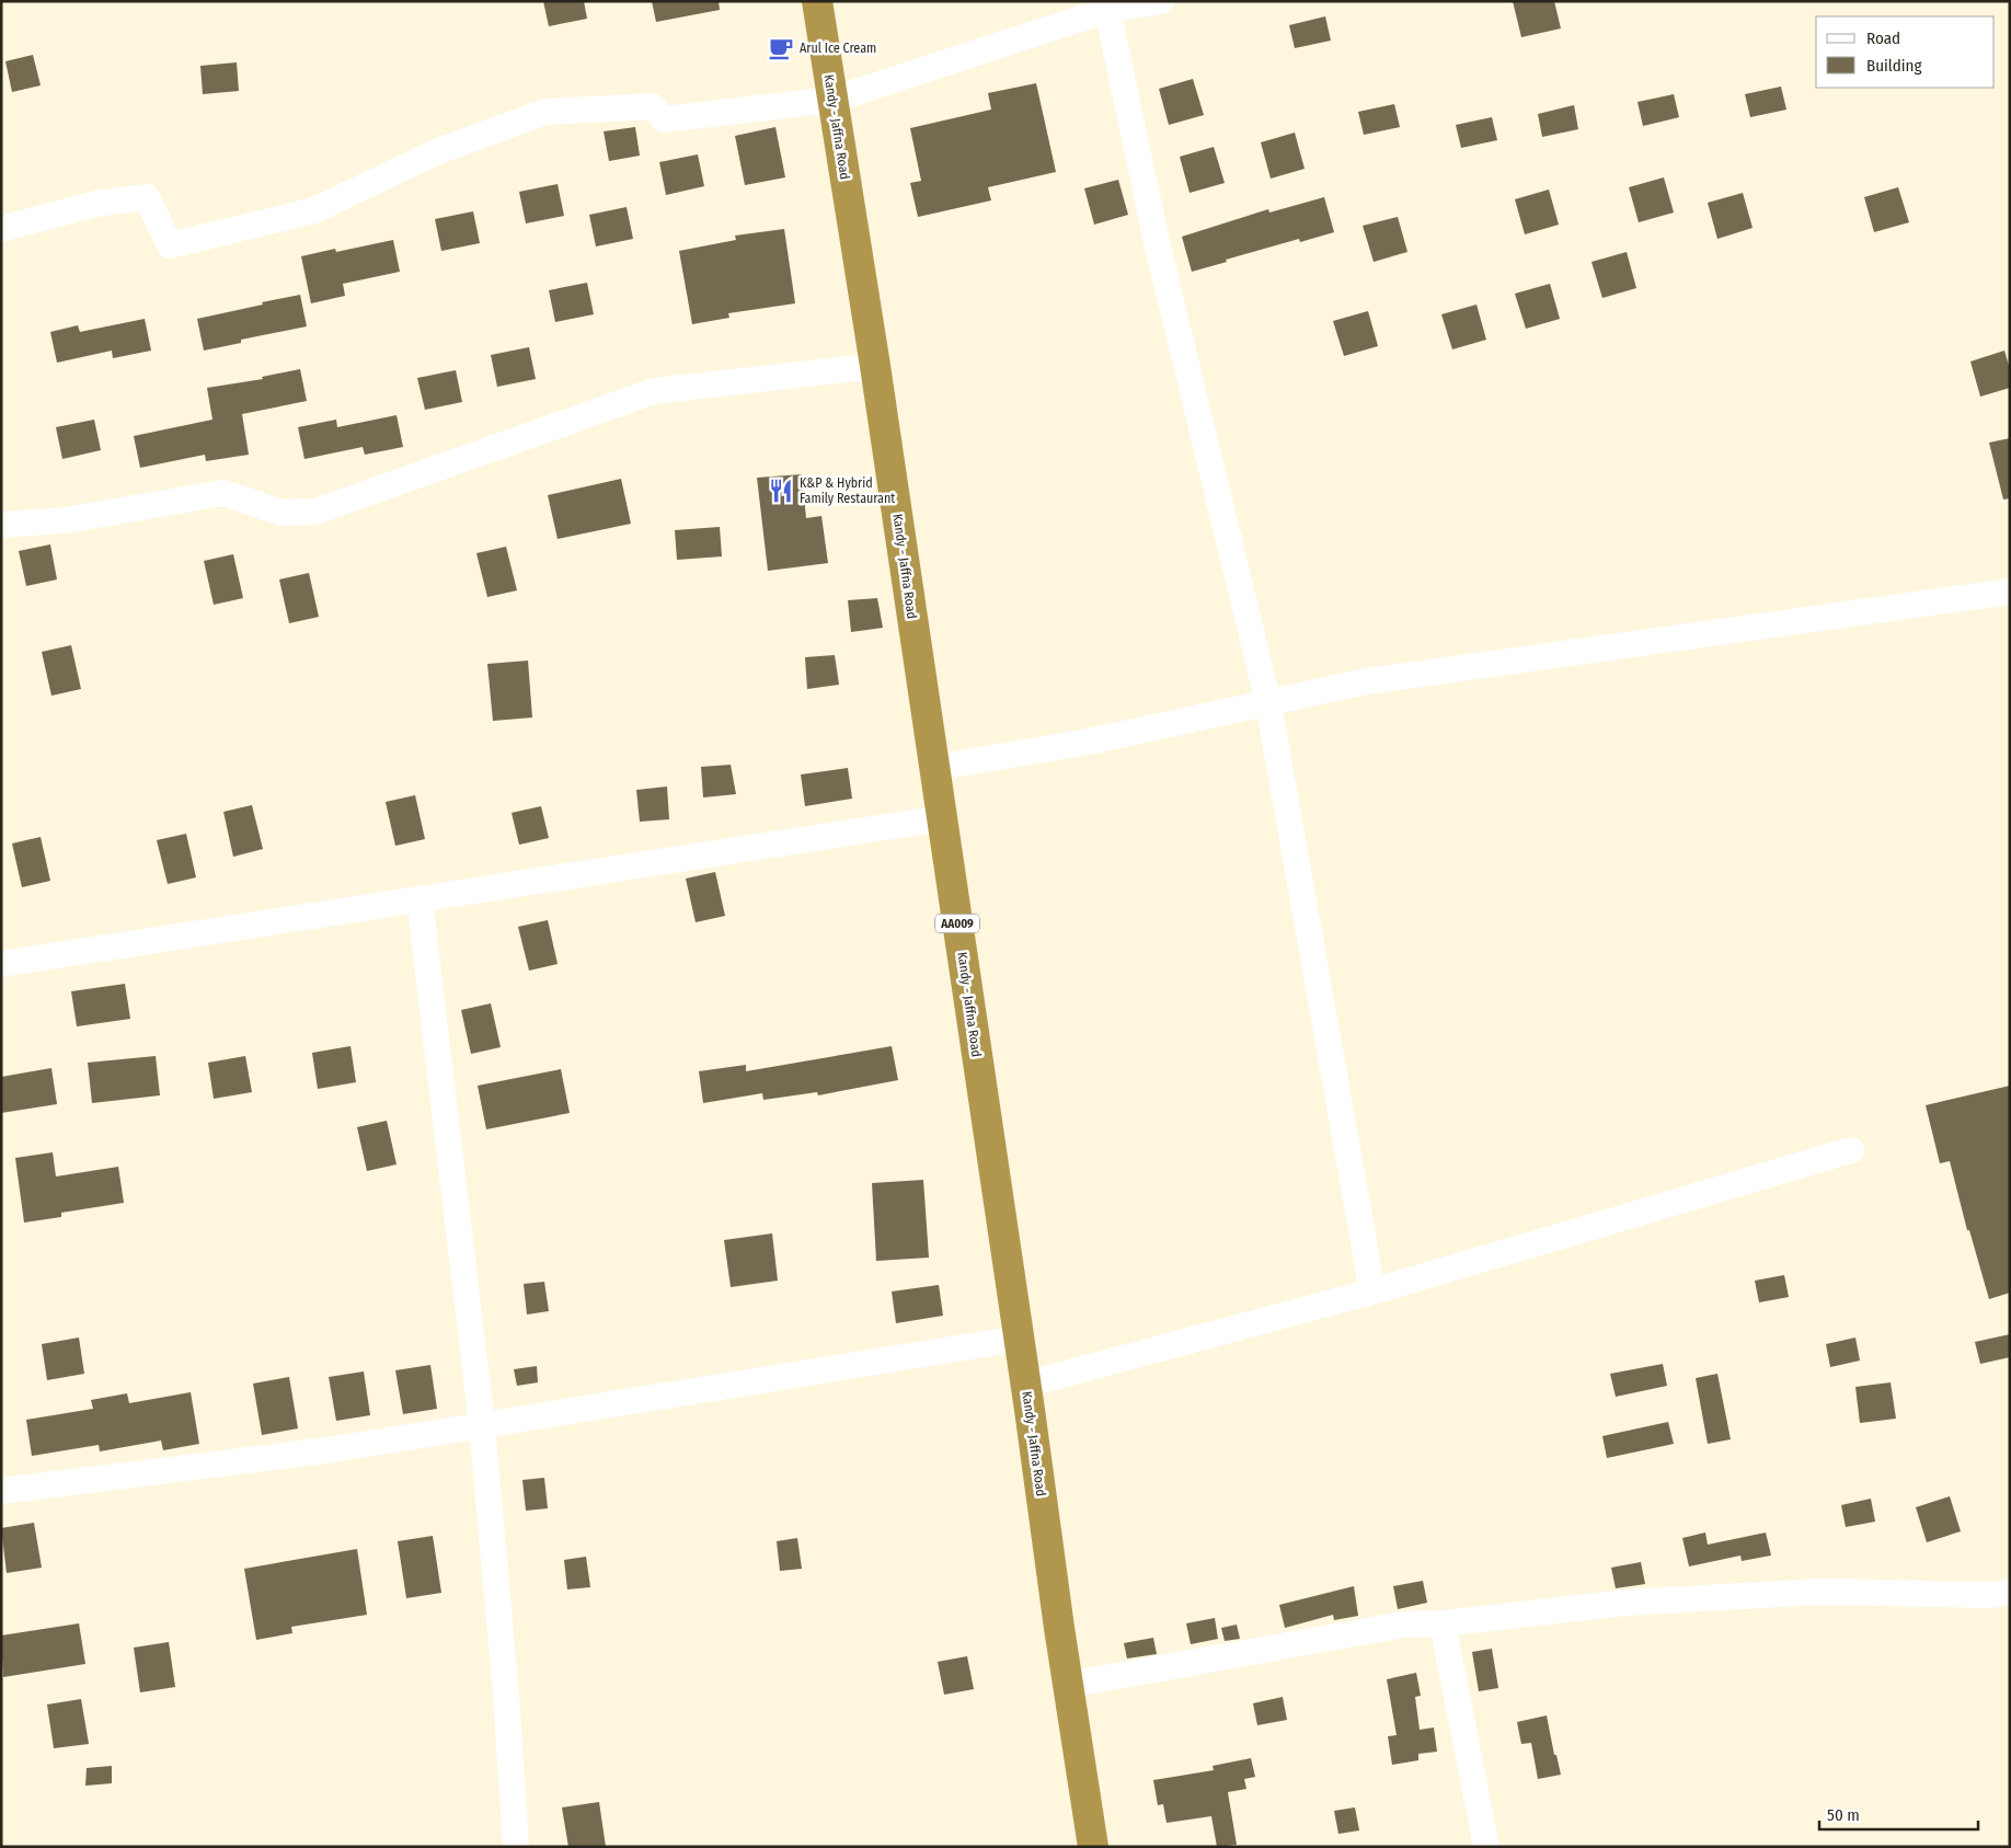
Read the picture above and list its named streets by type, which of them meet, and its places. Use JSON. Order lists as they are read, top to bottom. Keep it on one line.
{"streets":{"highway":["Kandy - Jaffna Road","AA009"]},"places":{"cafe":["Arul Ice Cream"],"restaurant":["K&P & Hybrid Family Restaurant"]},"legend":["Road","Building"],"scale_bar":"50 m"}
